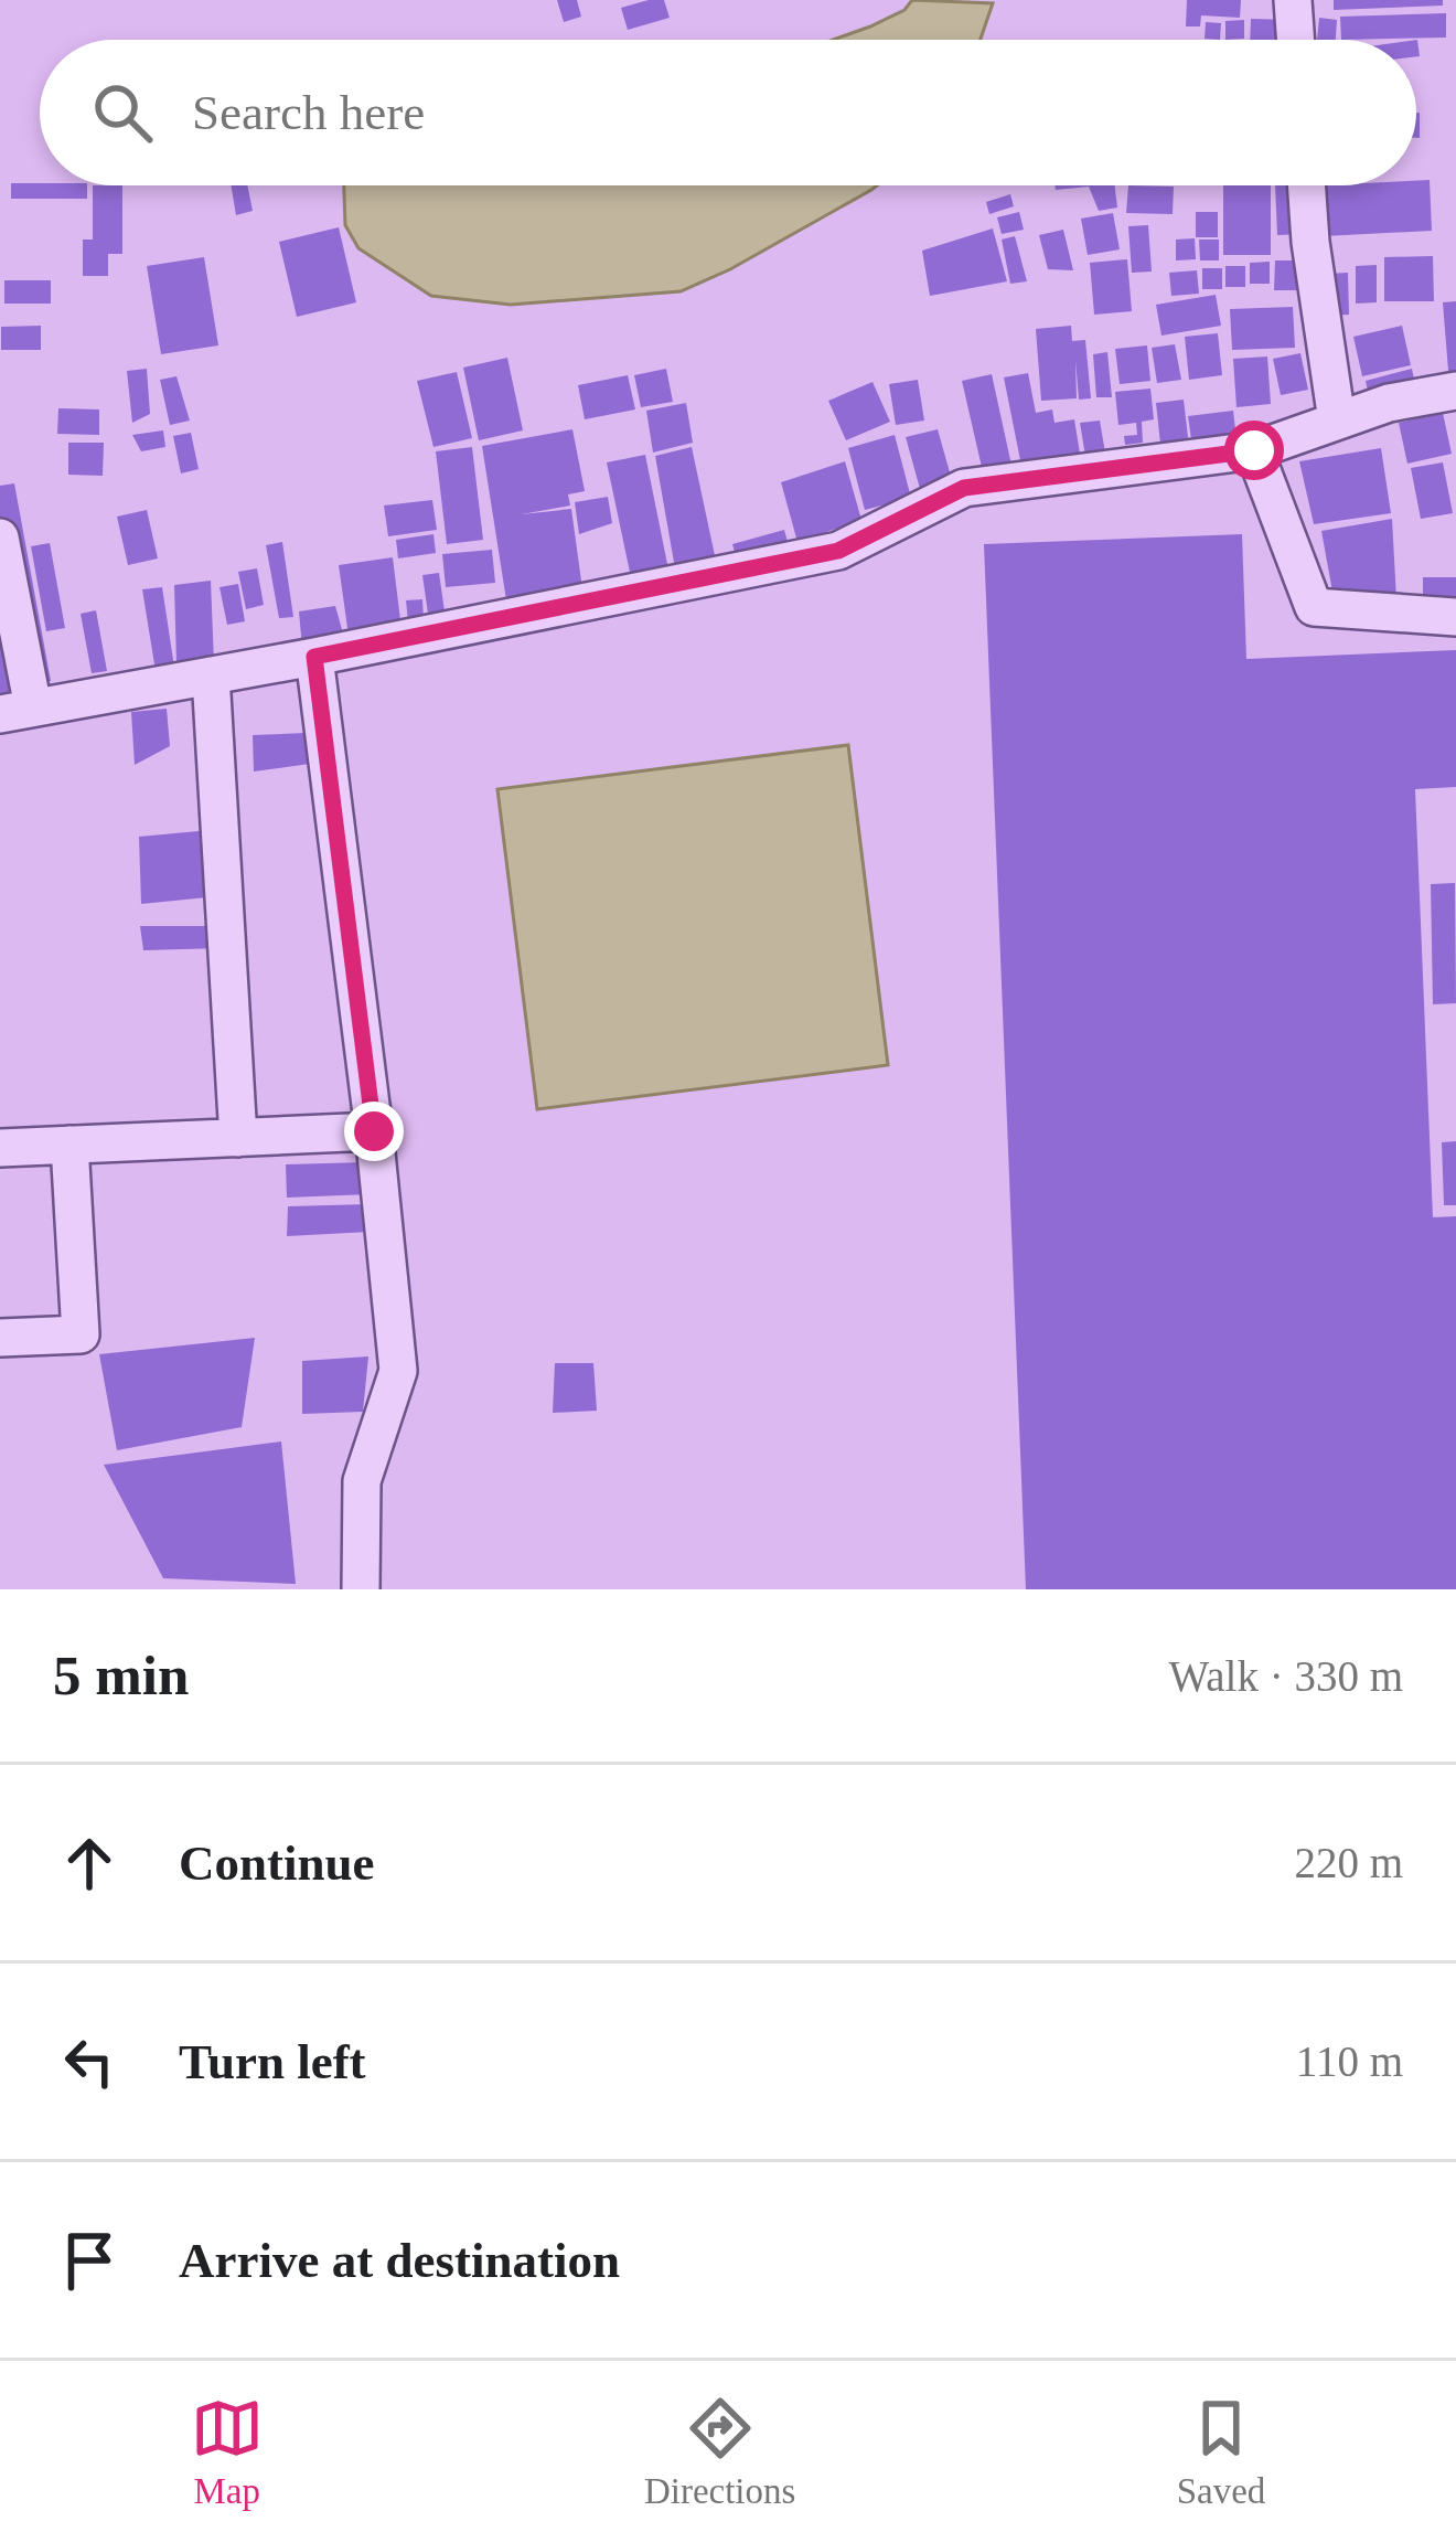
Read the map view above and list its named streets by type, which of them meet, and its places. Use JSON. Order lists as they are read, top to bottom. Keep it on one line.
{"page":{"search":"Search here","heading":["5 min","Walk · 330 m"],"list":[["Continue","220 m"],["Turn left","110 m"],"Arrive at destination"],"nav":["Map","Directions","Saved"]}}
